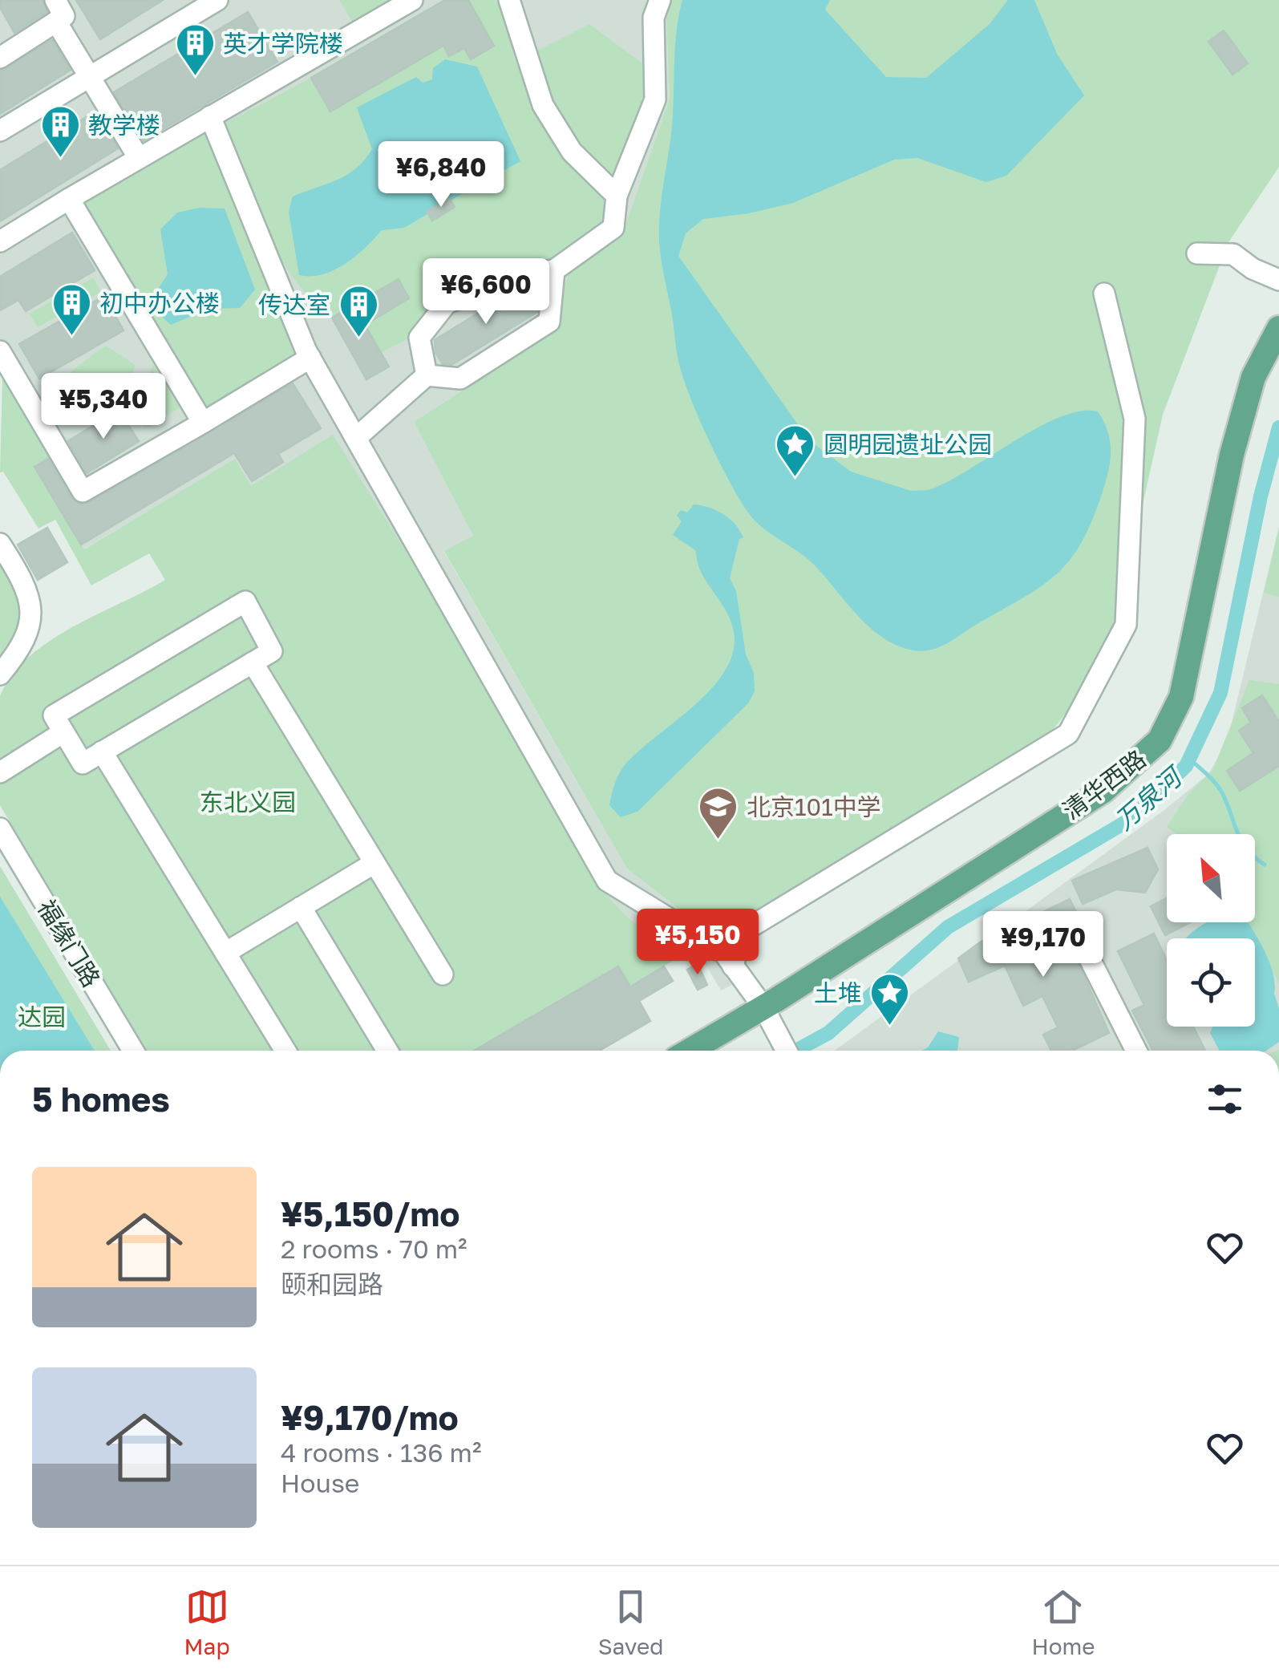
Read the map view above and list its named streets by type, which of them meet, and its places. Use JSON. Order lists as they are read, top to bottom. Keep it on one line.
{"streets":{"main road":["清华西路"],"street":["福缘门路"]},"water":["万泉河"],"parks":["东北义园","达园"],"places":{"building":["英才学院楼","教学楼","初中办公楼","传达室"],"place":["圆明园遗址公园","土堆"],"school or university":["北京101中学"]},"north":"top left","page":{"price":["¥6,840","¥6,600","¥5,340","¥5,150","¥9,170"],"heading":"5 homes","list":[{"name":"¥5,150/mo","note":"2 rooms · 70 m² · 颐和园路"},{"name":"¥9,170/mo","note":"4 rooms · 136 m² · House"}],"tabs":["Map","Saved","Home"]}}
